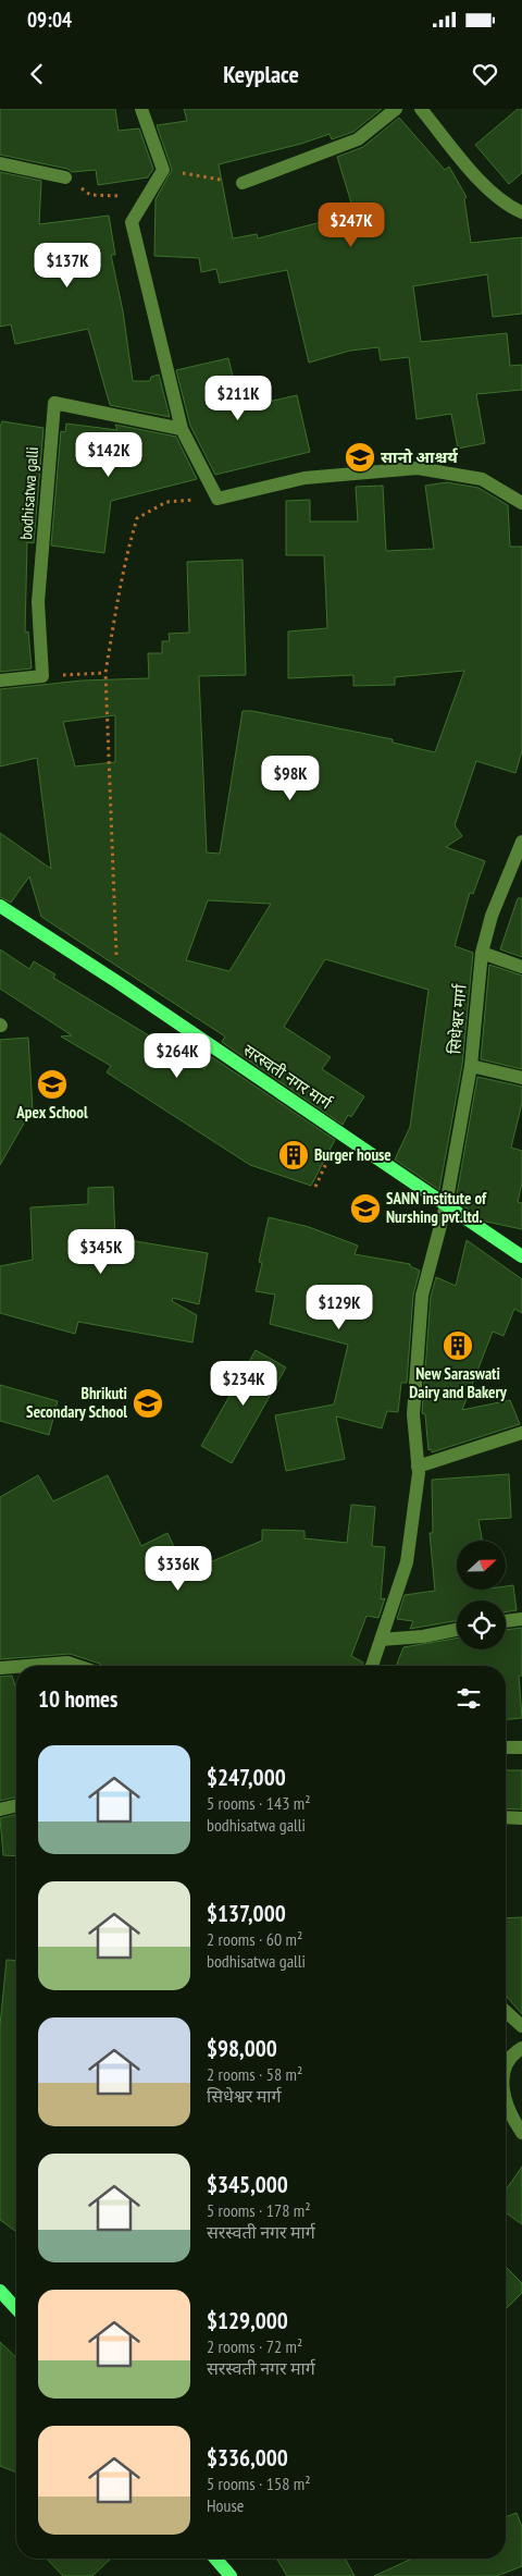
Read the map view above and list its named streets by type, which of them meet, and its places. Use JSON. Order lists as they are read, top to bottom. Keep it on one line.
{"streets":{"main road":["सरस्वती नगर मार्ग"],"street":["bodhisatwa galli","सिधेश्वर मार्ग"]},"crossings":[["सिधेश्वर मार्ग","सरस्वती नगर मार्ग"]],"places":{"school or university":["सानो आश्चर्य","Apex School","SANN institute of Nurshing pvt.ltd.","Bhrikuti Secondary School"],"building":["Burger house","New Saraswati Dairy and Bakery"]},"north":"right","page":{"status":"09:04","header":"Keyplace","price":["$247K","$137K","$211K","$142K","$98K","$264K","$345K","$129K","$234K","$336K"],"heading":"10 homes","list":[{"name":"$247,000","note":"5 rooms · 143 m² · bodhisatwa galli"},{"name":"$137,000","note":"2 rooms · 60 m² · bodhisatwa galli"},{"name":"$98,000","note":"2 rooms · 58 m² · सिधेश्वर मार्ग"},{"name":"$345,000","note":"5 rooms · 178 m² · सरस्वती नगर मार्ग"},{"name":"$129,000","note":"2 rooms · 72 m² · सरस्वती नगर मार्ग"},{"name":"$336,000","note":"5 rooms · 158 m² · House"}]}}
